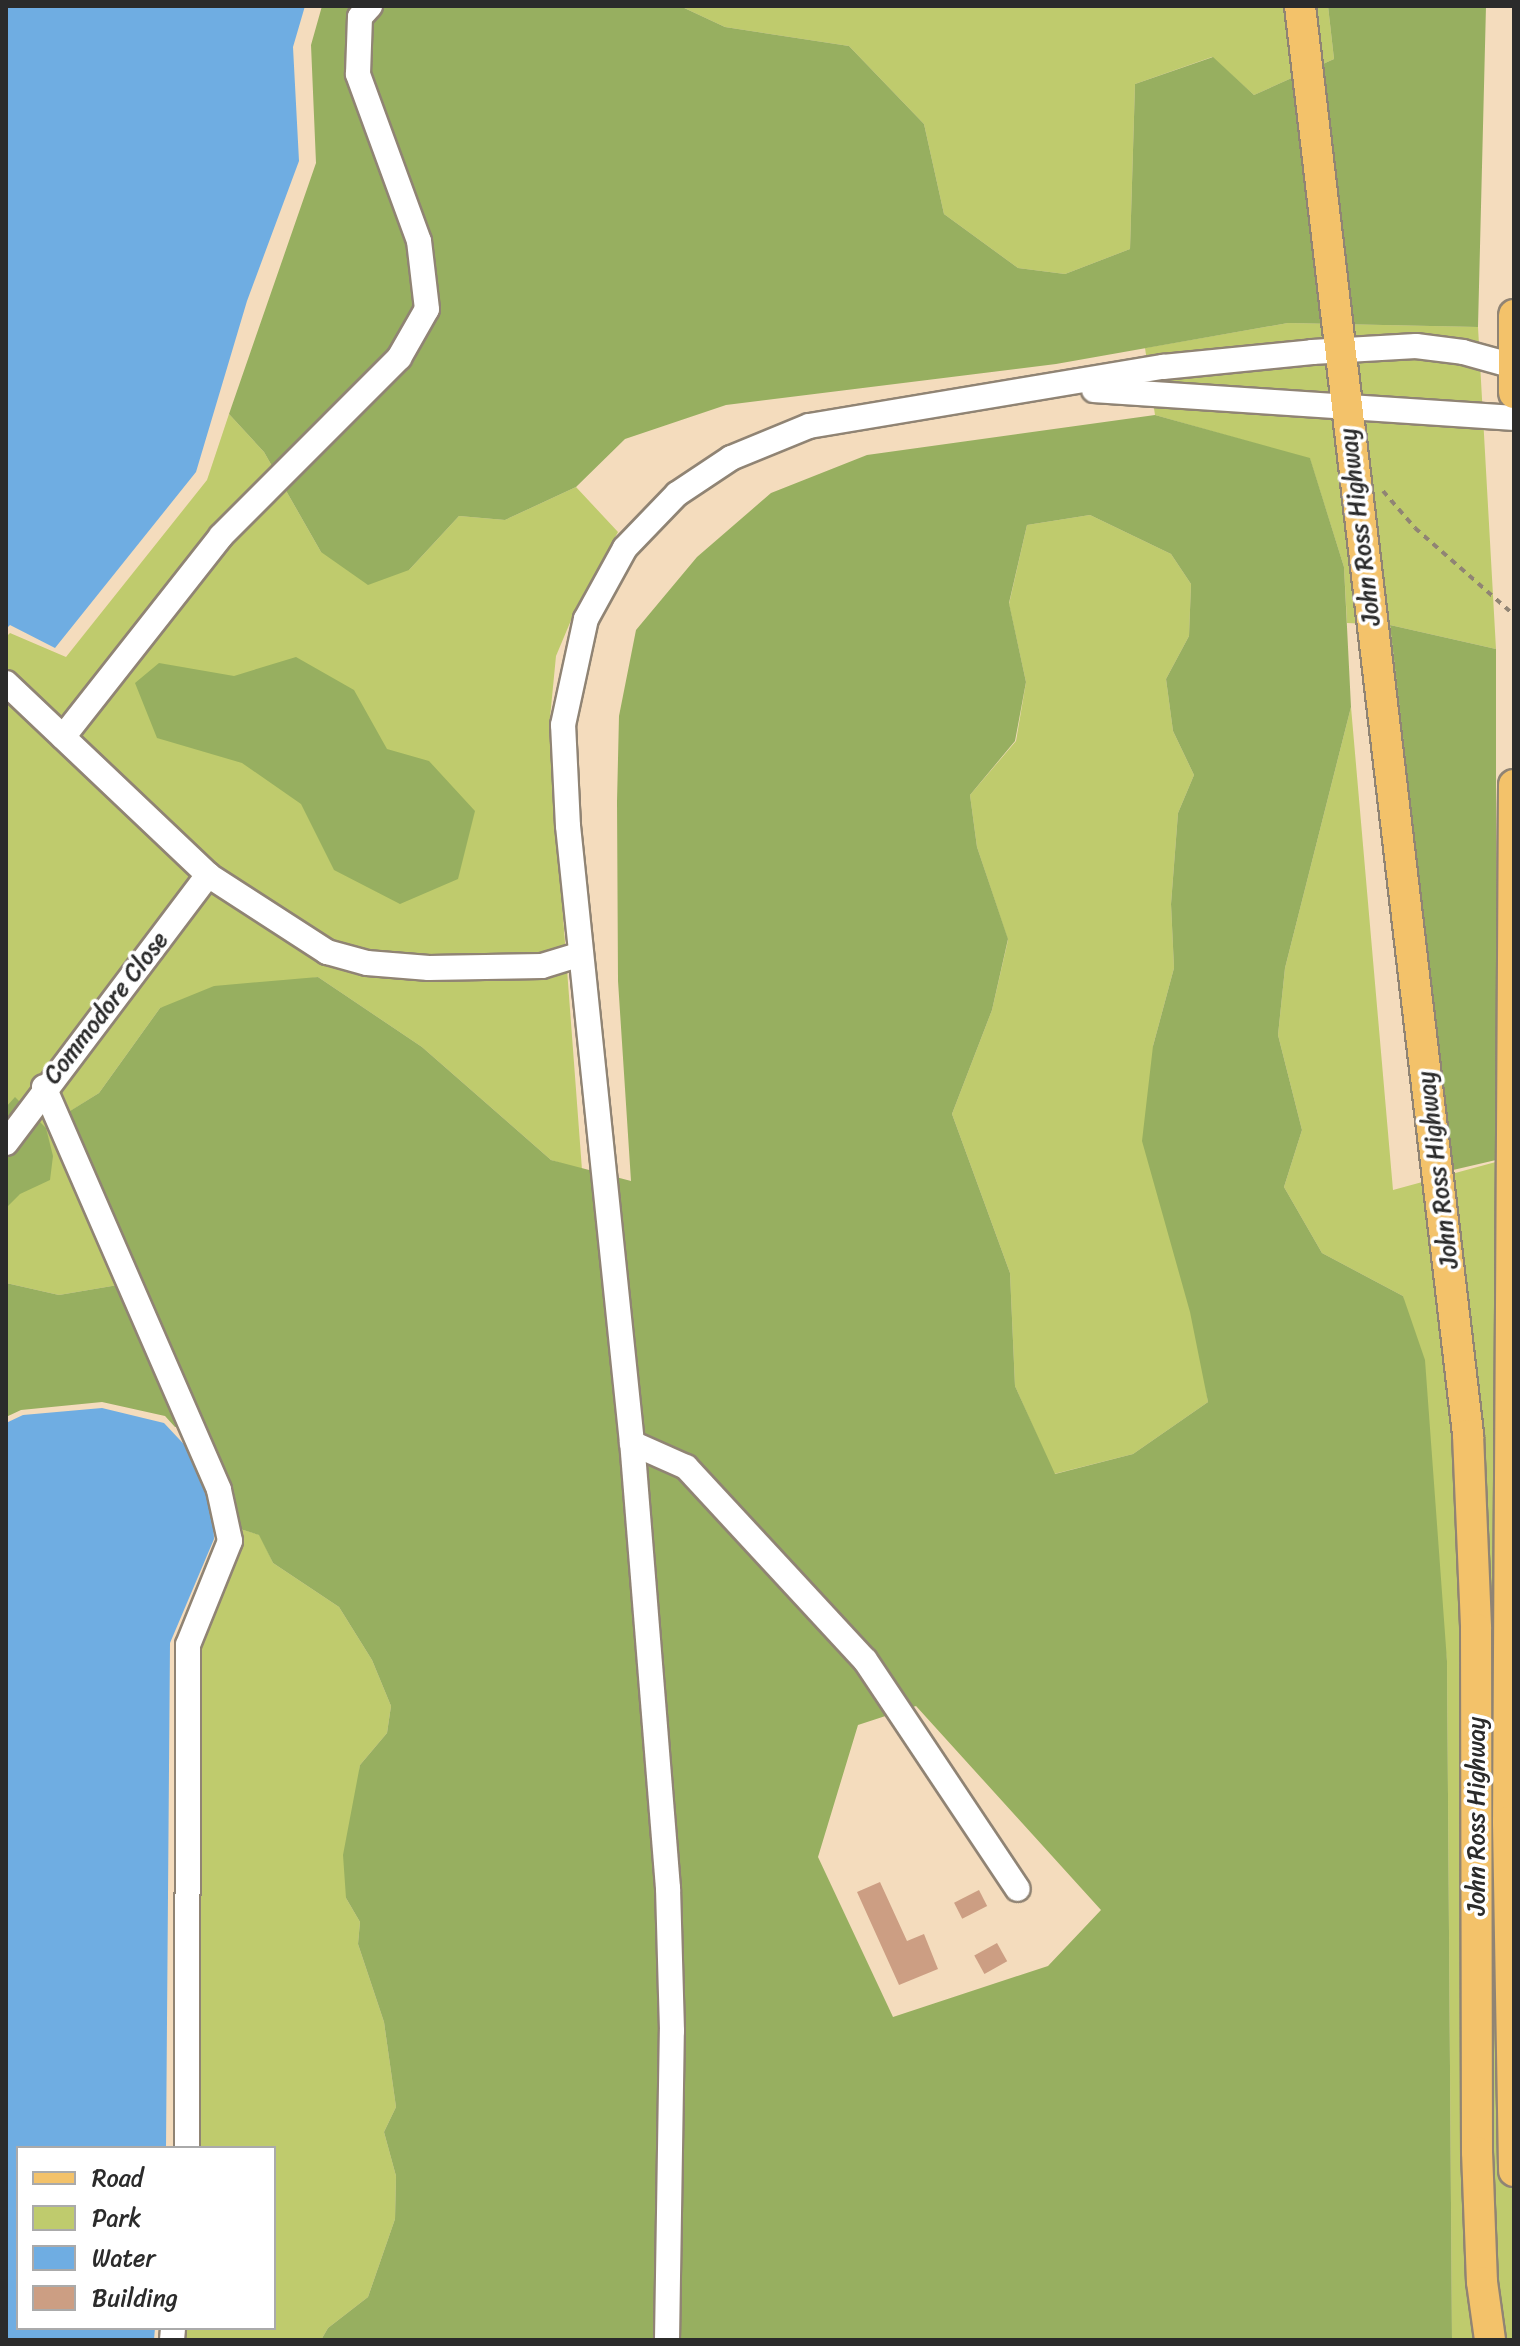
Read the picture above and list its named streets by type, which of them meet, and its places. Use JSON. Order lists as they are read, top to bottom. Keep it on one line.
{"streets":{"main road":["John Ross Highway"],"street":["Commodore Close"]},"legend":["Road","Park","Water","Building"]}
